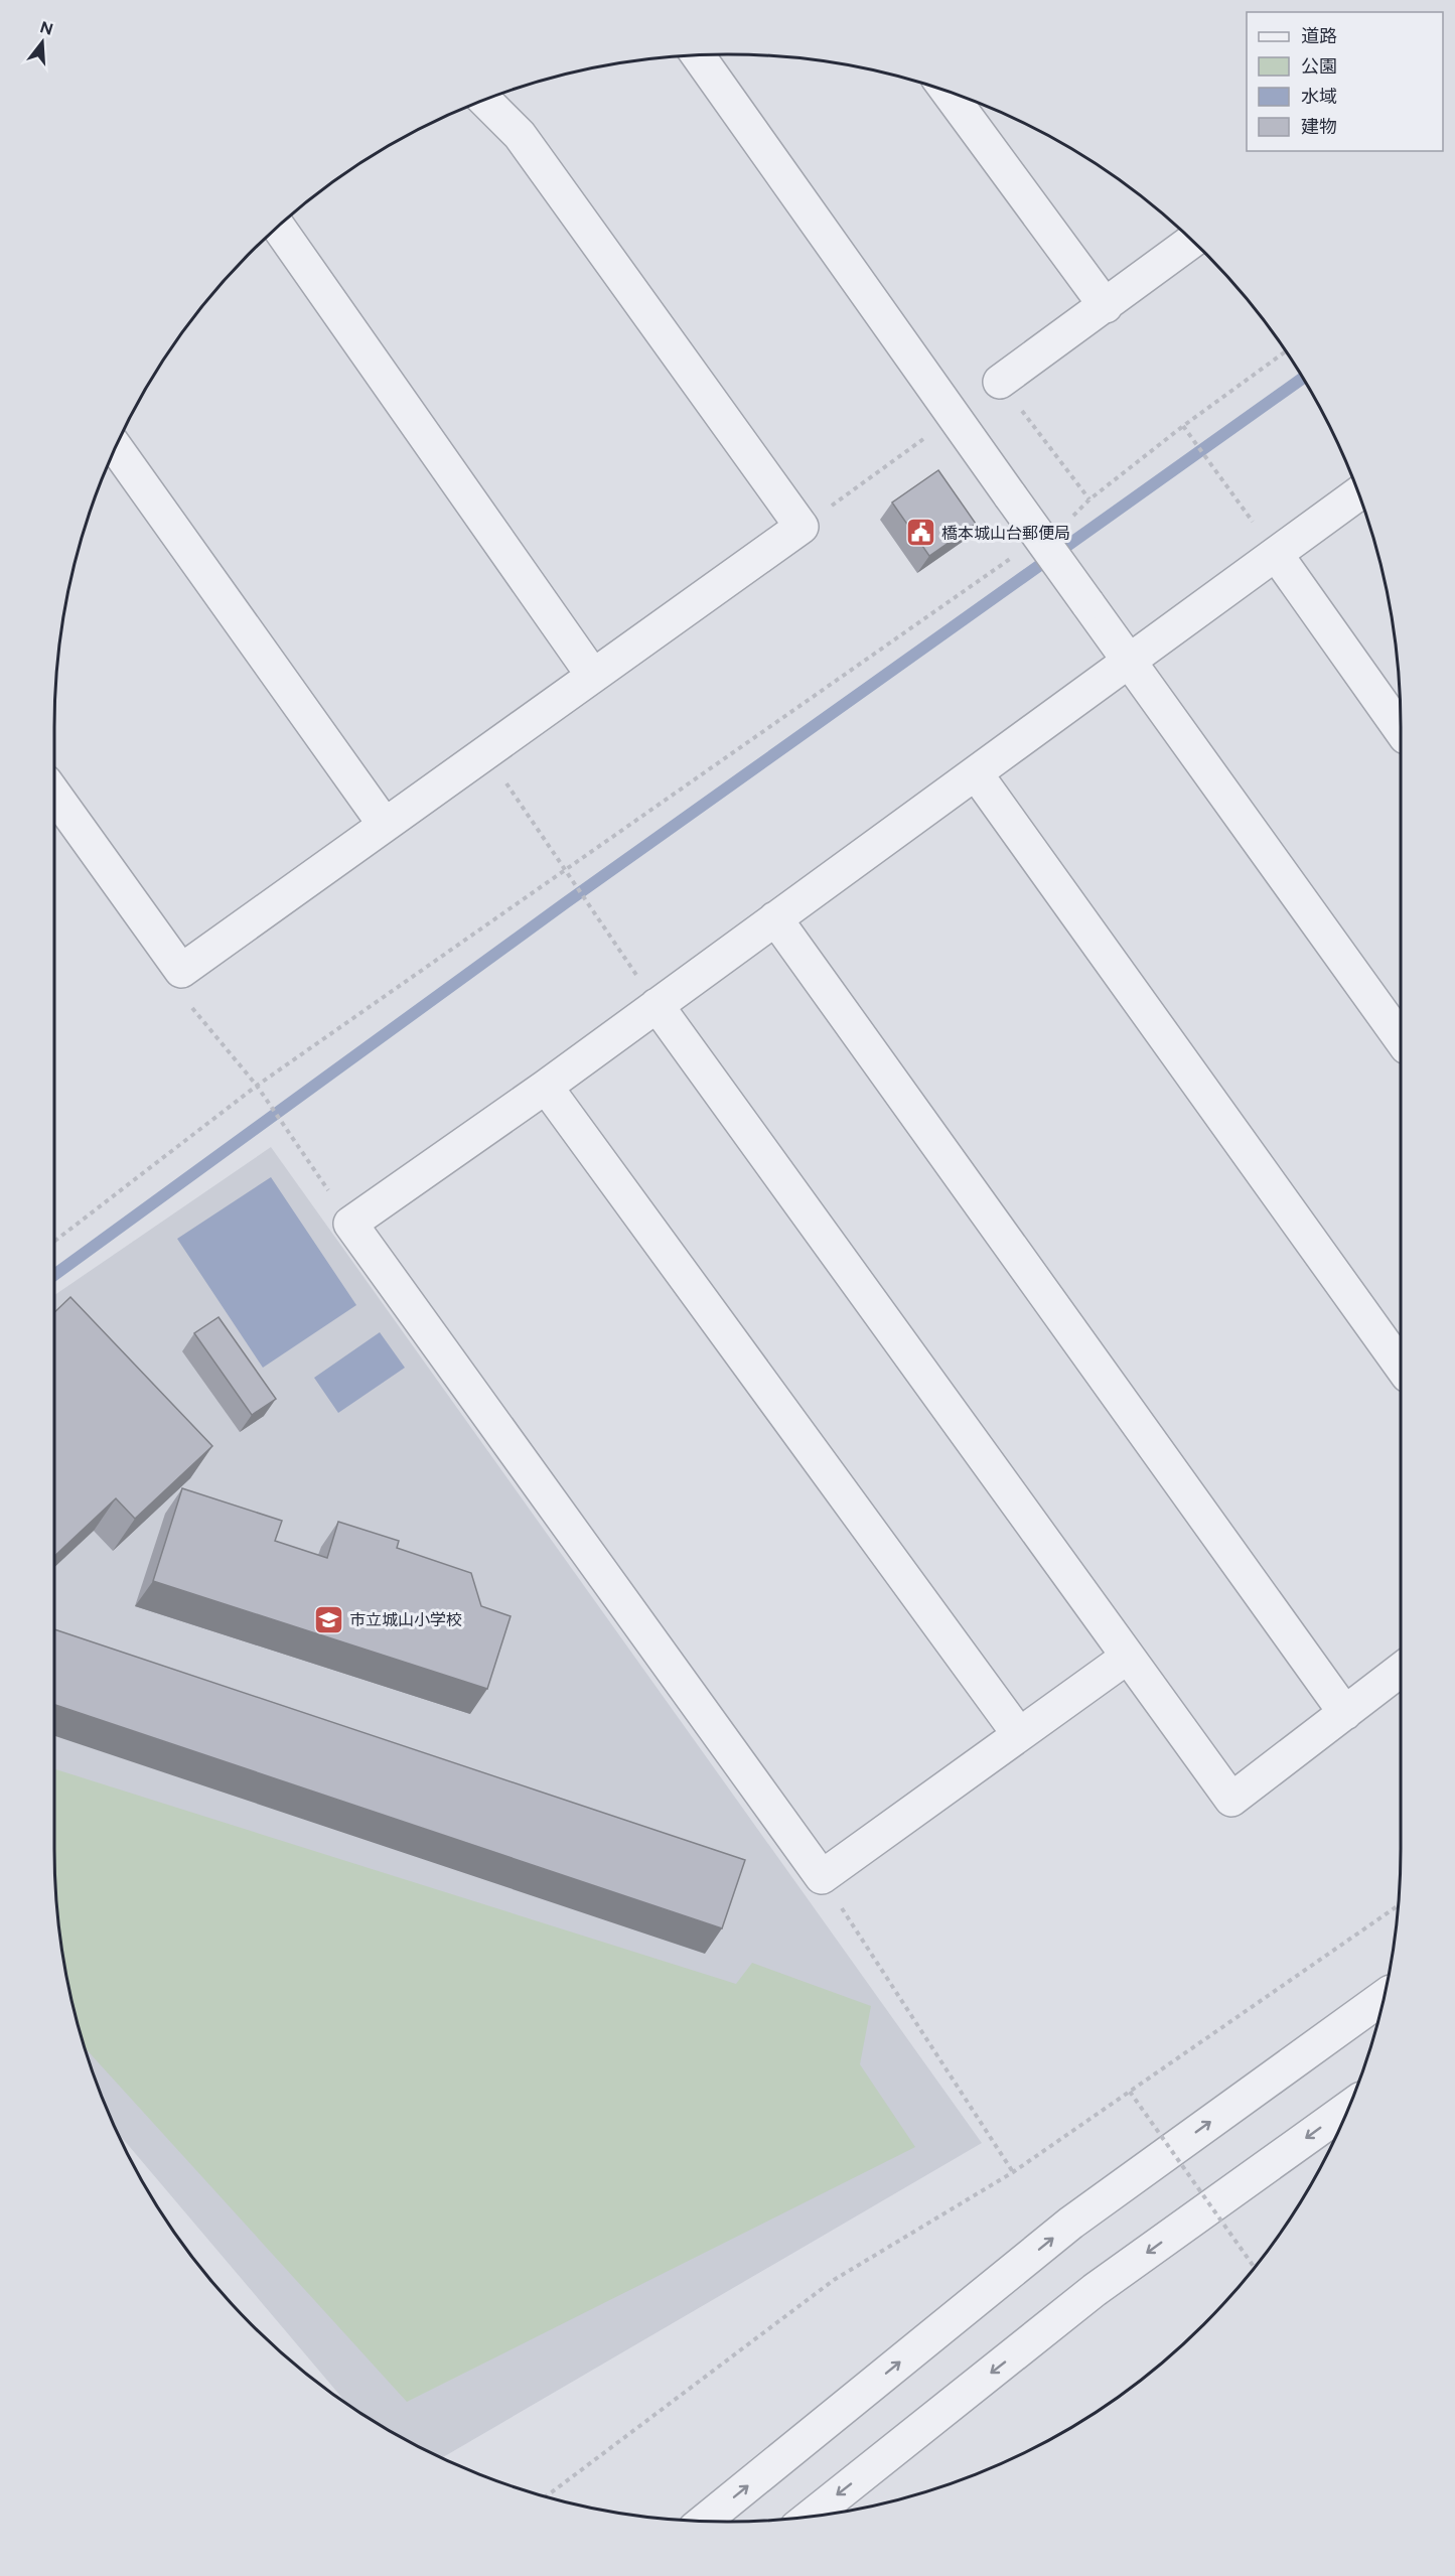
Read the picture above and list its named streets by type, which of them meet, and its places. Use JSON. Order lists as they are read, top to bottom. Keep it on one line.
{"places":{"public building":["橋本城山台郵便局"],"school or university":["市立城山小学校"]},"legend":["道路","公園","水域","建物"],"north":"top"}
